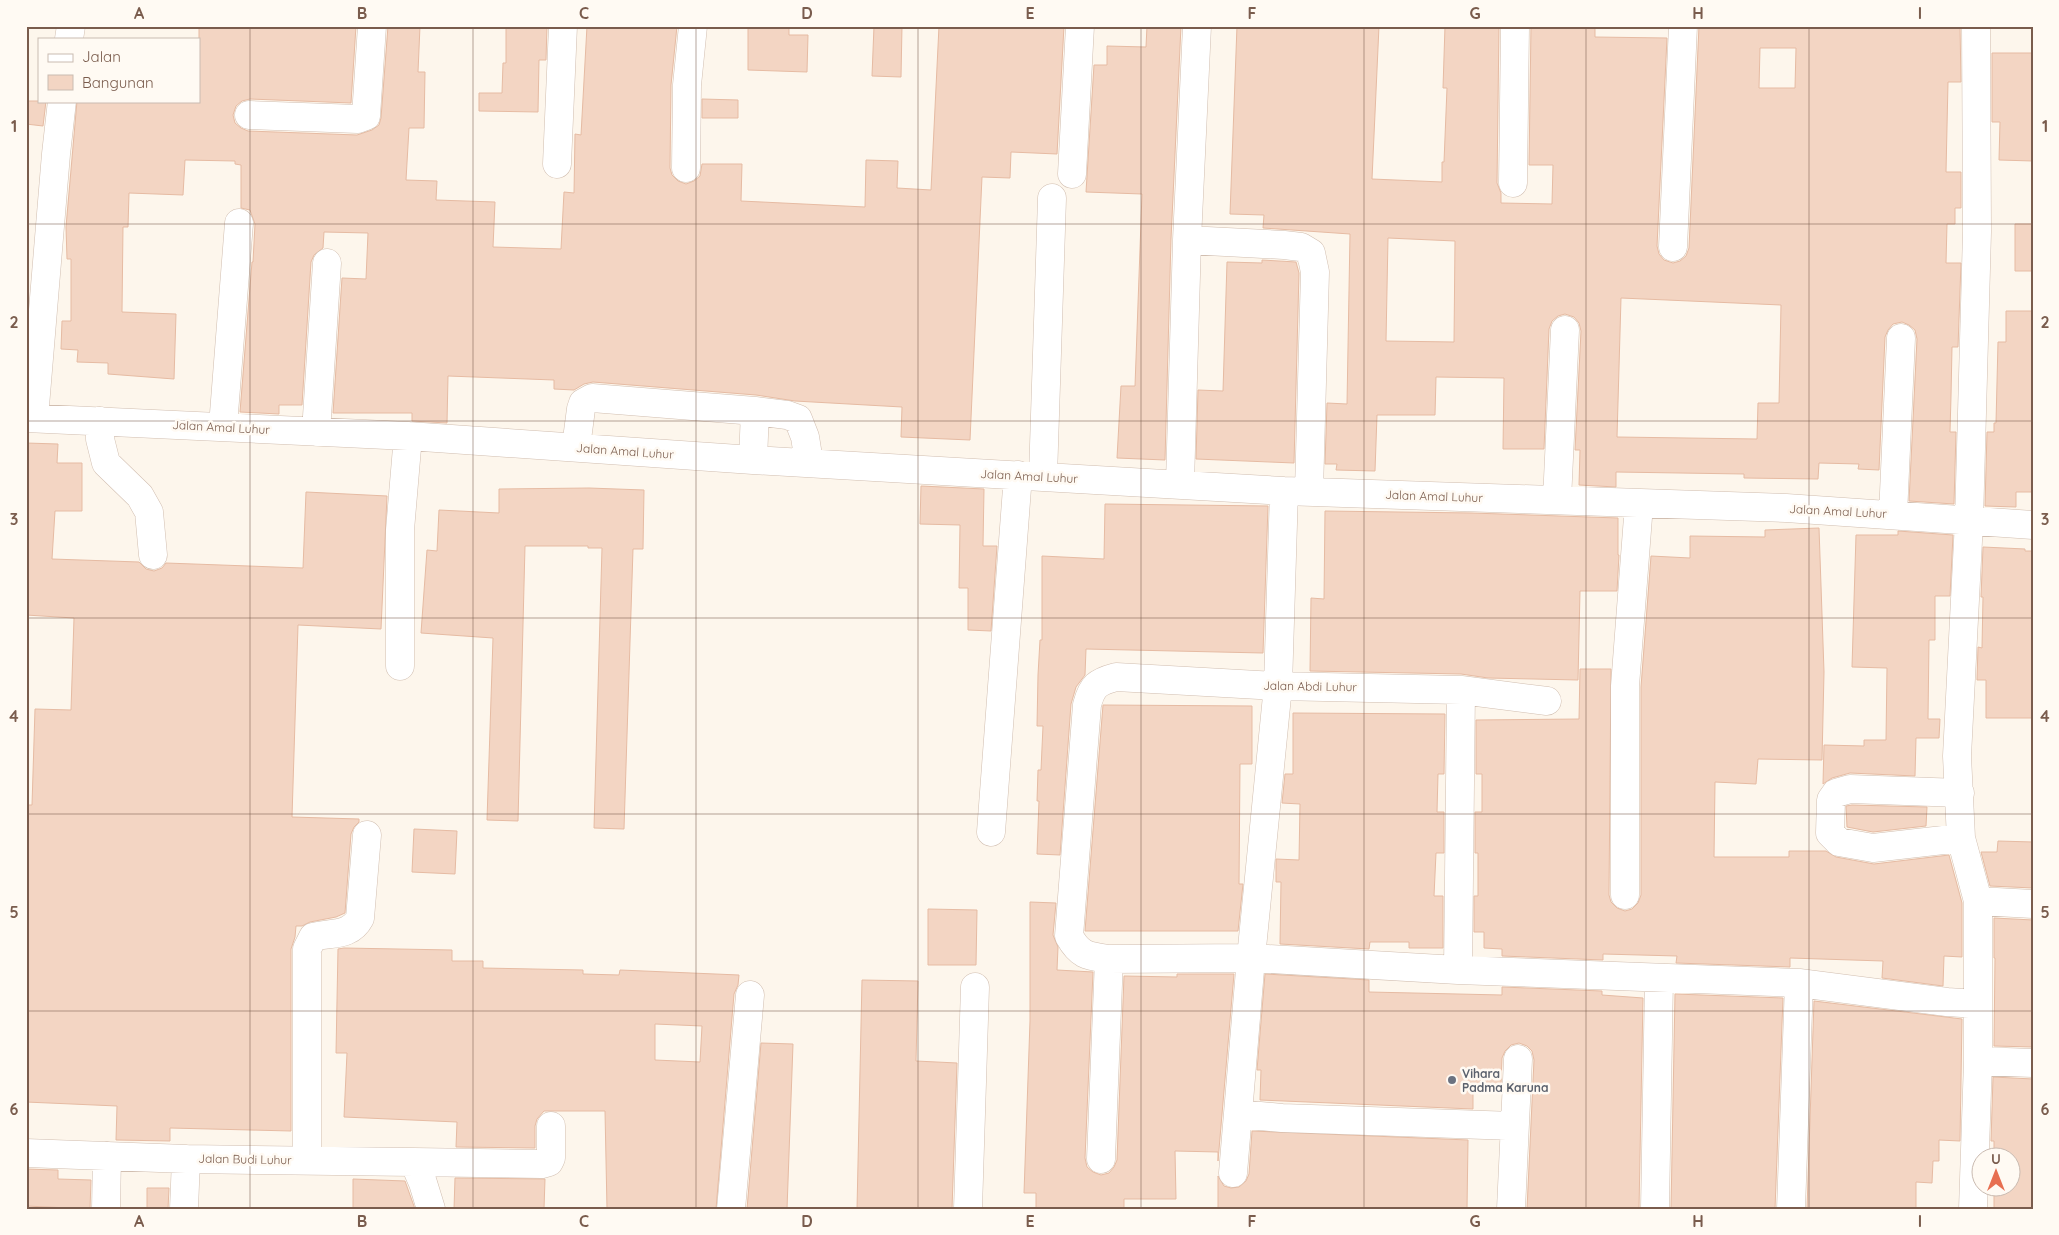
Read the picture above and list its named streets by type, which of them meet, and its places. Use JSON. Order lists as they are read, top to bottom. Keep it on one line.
{"streets":{"street":["Jalan Amal Luhur","Jalan Abdi Luhur","Jalan Budi Luhur"]},"places":["Vihara Padma Karuna"],"legend":["Jalan","Bangunan"],"north":"top","grid":{"columns":["A","B","C","D","E","F","G","H","I"],"rows":["1","2","3","4","5","6"]}}
